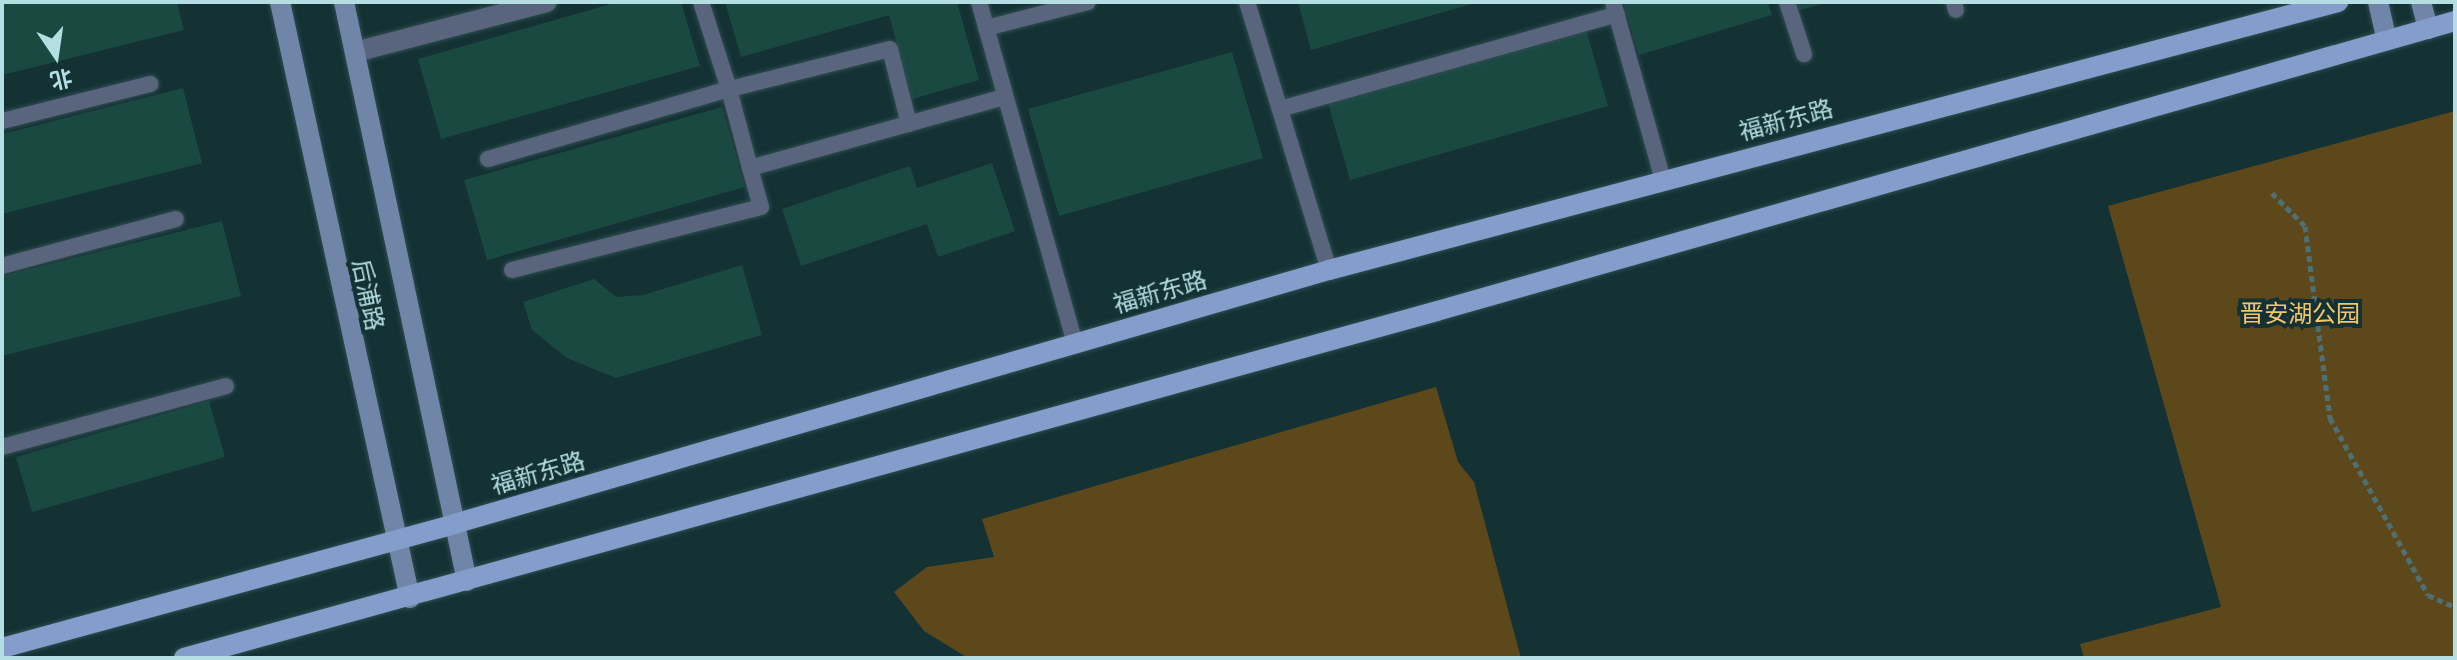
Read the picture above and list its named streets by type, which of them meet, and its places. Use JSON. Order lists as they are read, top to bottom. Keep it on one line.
{"streets":{"main road":["福新东路","后浦路"]},"crossings":[["福新东路","后浦路"]],"parks":["晋安湖公园"],"north":"bottom"}
